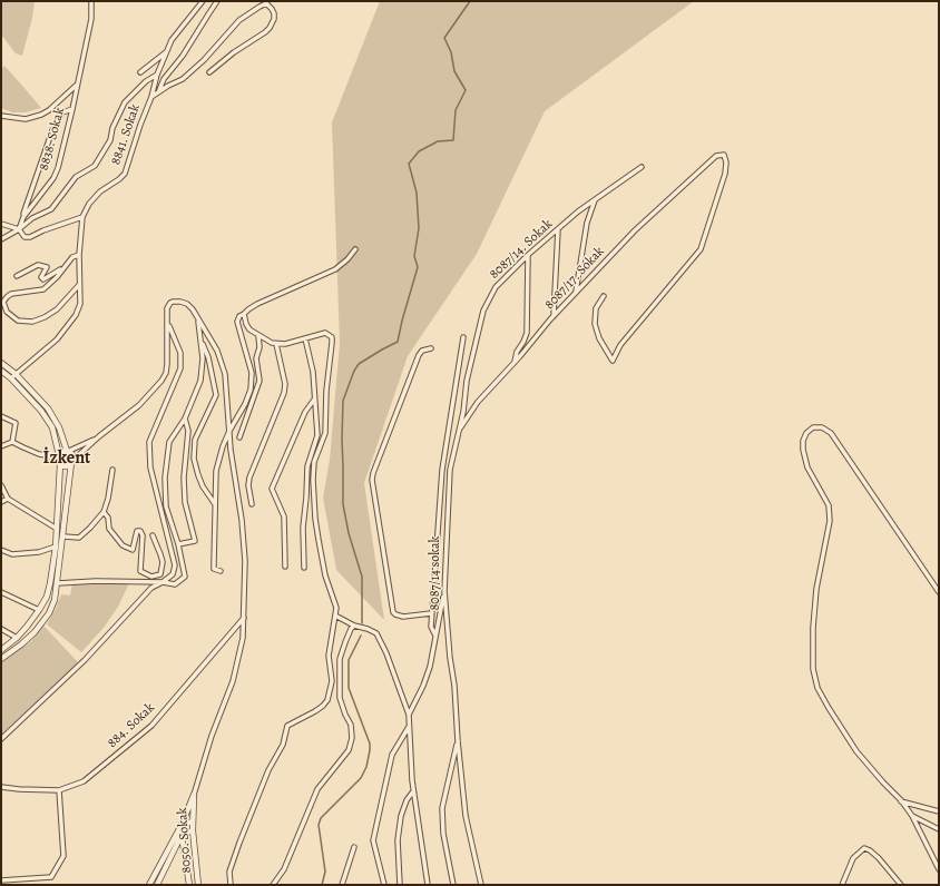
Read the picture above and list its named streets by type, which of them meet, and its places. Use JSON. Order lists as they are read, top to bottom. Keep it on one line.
{"streets":{"street":["8841. Sokak","8838. Sokak","8087/14. Sokak","8087/17. Sokak","8087/14 sokak","884. Sokak","8050. Sokak"]},"crossings":[["8087/14. Sokak","8087/17. Sokak"],["8087/14. Sokak","8087/14 sokak"],["8087/17. Sokak","8087/14 sokak"]],"districts":["İzkent"]}
